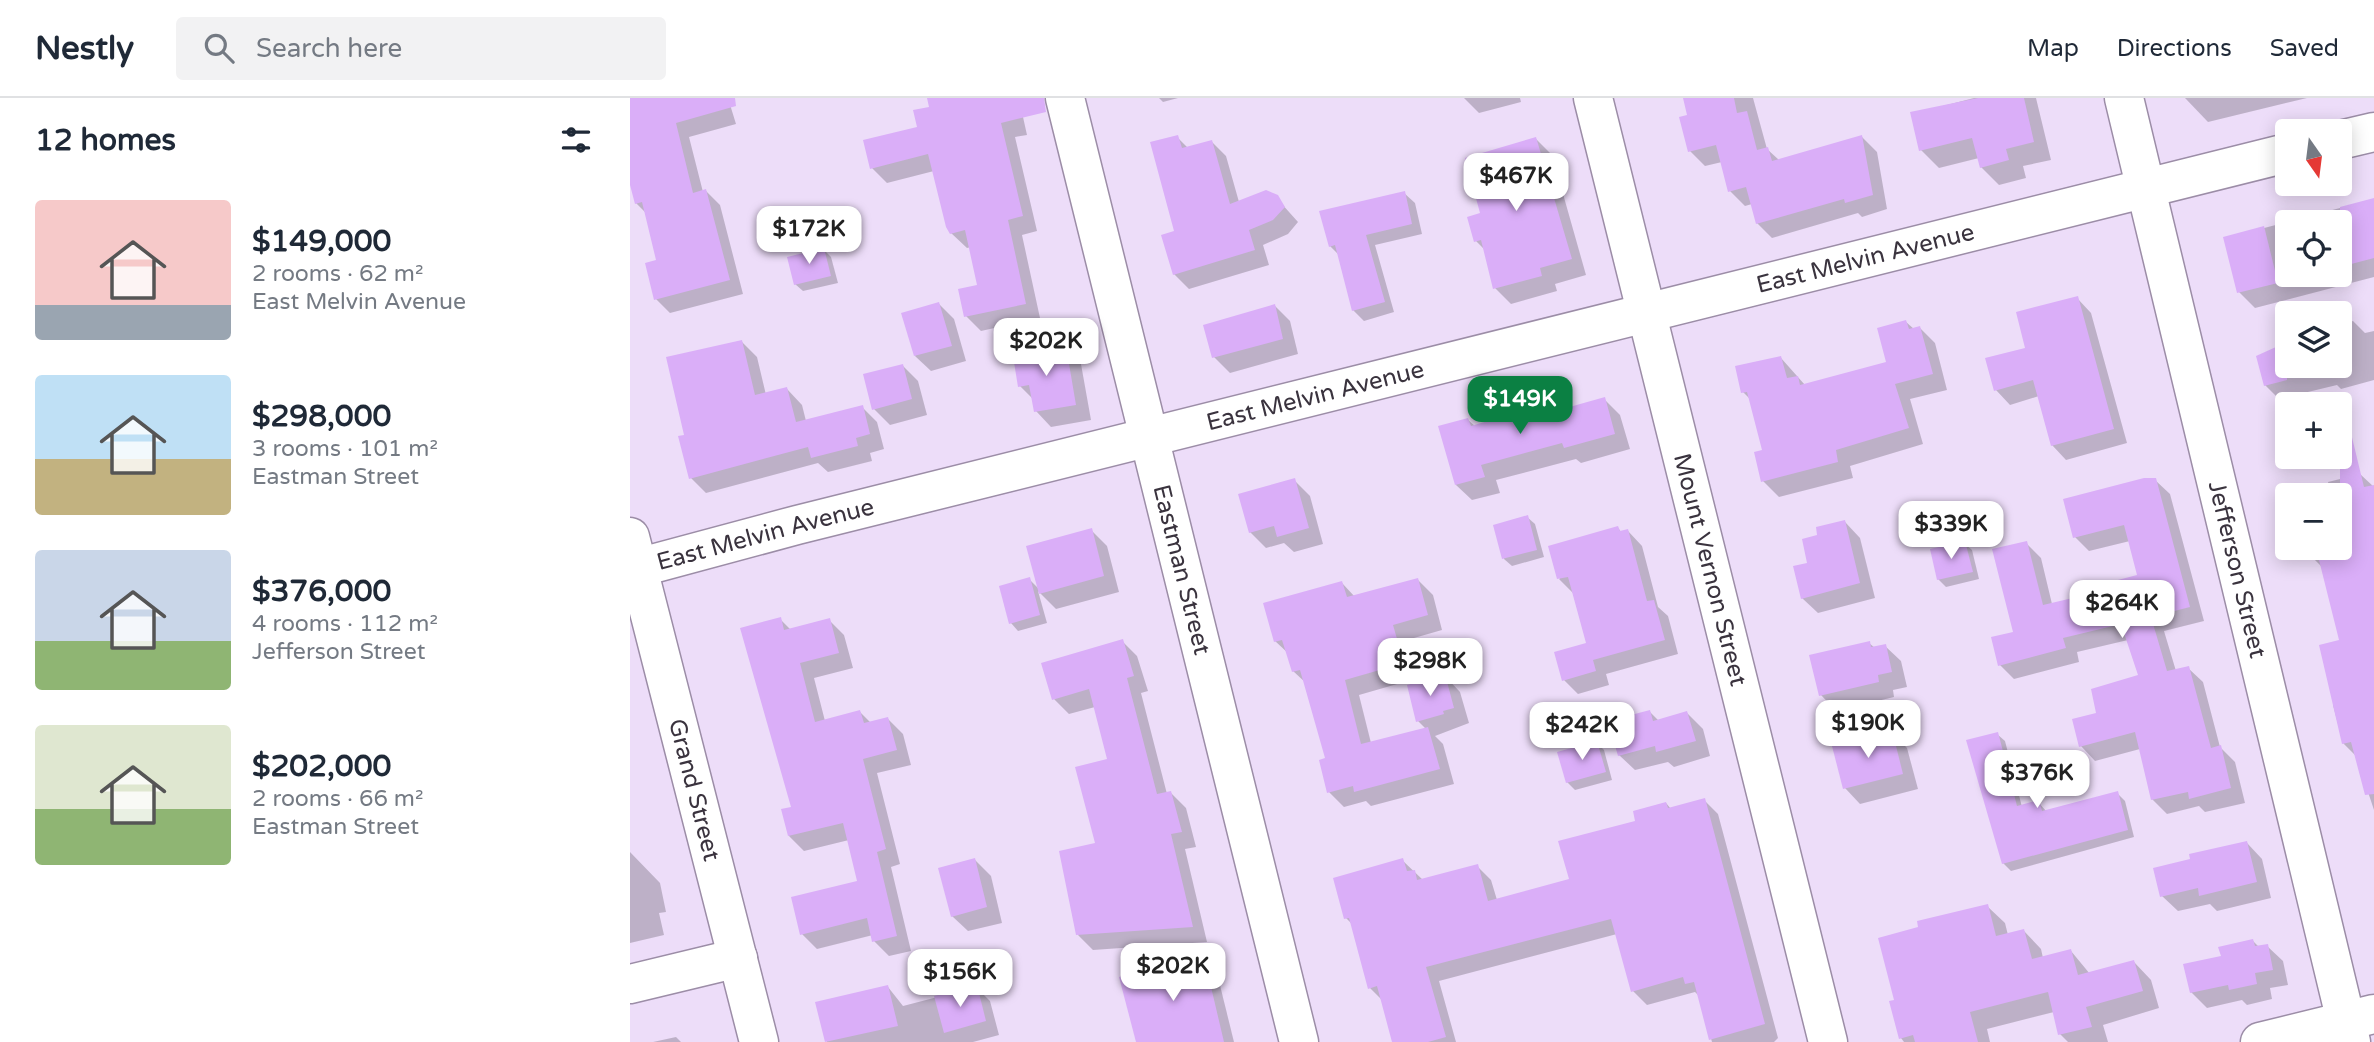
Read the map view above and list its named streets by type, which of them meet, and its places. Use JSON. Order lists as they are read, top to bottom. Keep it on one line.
{"streets":{"street":["East Melvin Avenue","Eastman Street","Mount Vernon Street","Jefferson Street","Grand Street"]},"crossings":[["East Melvin Avenue","Eastman Street"],["East Melvin Avenue","Mount Vernon Street"],["East Melvin Avenue","Jefferson Street"],["East Melvin Avenue","Grand Street"]],"north":"bottom","page":{"header":"Nestly","search":"Search here","nav":["Map","Directions","Saved"],"heading":"12 homes","map_buttons":["+","−"],"price":["$467K","$172K","$202K","$149K","$339K","$264K","$298K","$190K","$242K","$376K","$202K","$156K"],"list":[{"name":"$149,000","note":"2 rooms · 62 m² · East Melvin Avenue"},{"name":"$298,000","note":"3 rooms · 101 m² · Eastman Street"},{"name":"$376,000","note":"4 rooms · 112 m² · Jefferson Street"},{"name":"$202,000","note":"2 rooms · 66 m² · Eastman Street"}]}}
